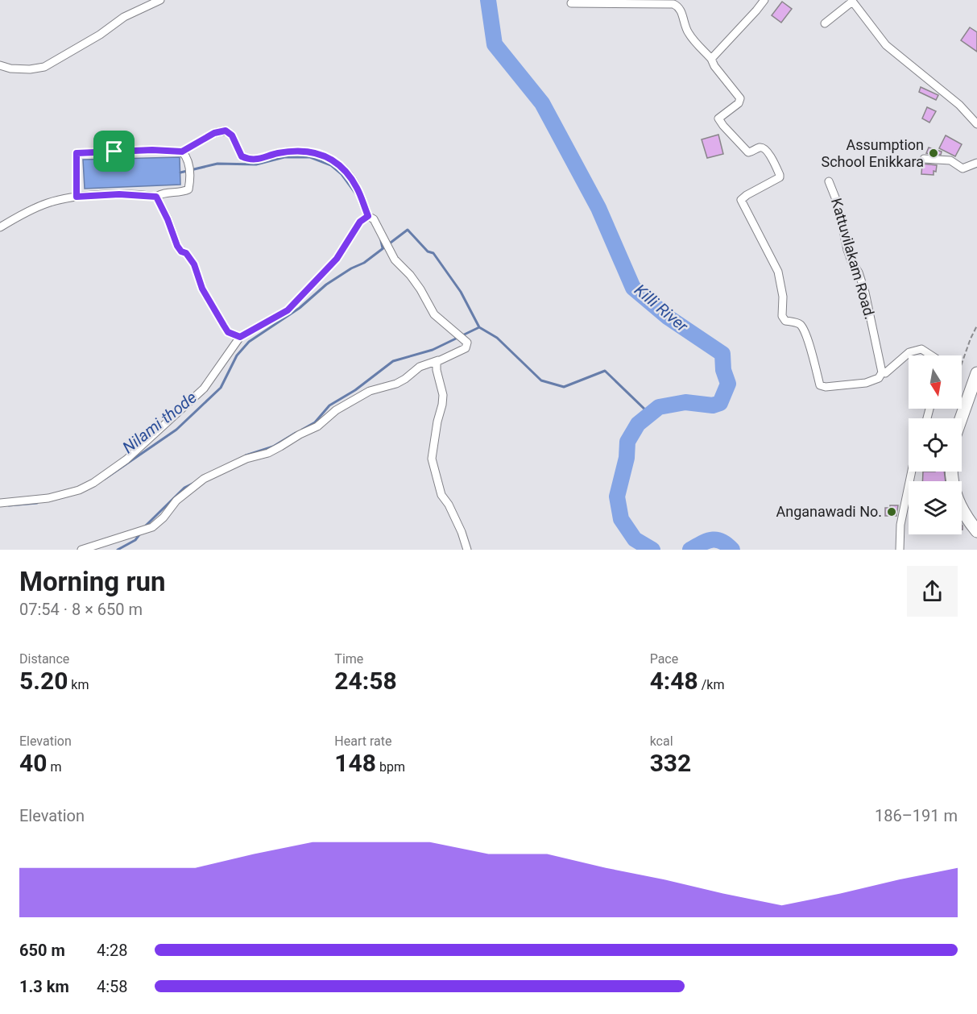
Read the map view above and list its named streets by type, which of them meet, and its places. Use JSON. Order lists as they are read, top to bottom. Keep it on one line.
{"streets":{"street":["Kattuvilakam Road."]},"water":["Killi River","Nilami thode"],"places":["Assumption School Enikkara","Anganawadi No."],"north":"bottom","page":{"heading":["Morning run","07:54 · 8 × 650 m"],"stats":[["Distance","5.20 km"],["Time","24:58"],["Pace","4:48 /km"],["Elevation","40 m"],["Heart rate","148 bpm"],["kcal","332"]],"chart":["Elevation","186–191 m"],"list":[{"name":"650 m","note":"4:28"},{"name":"1.3 km","note":"4:58"}]}}
